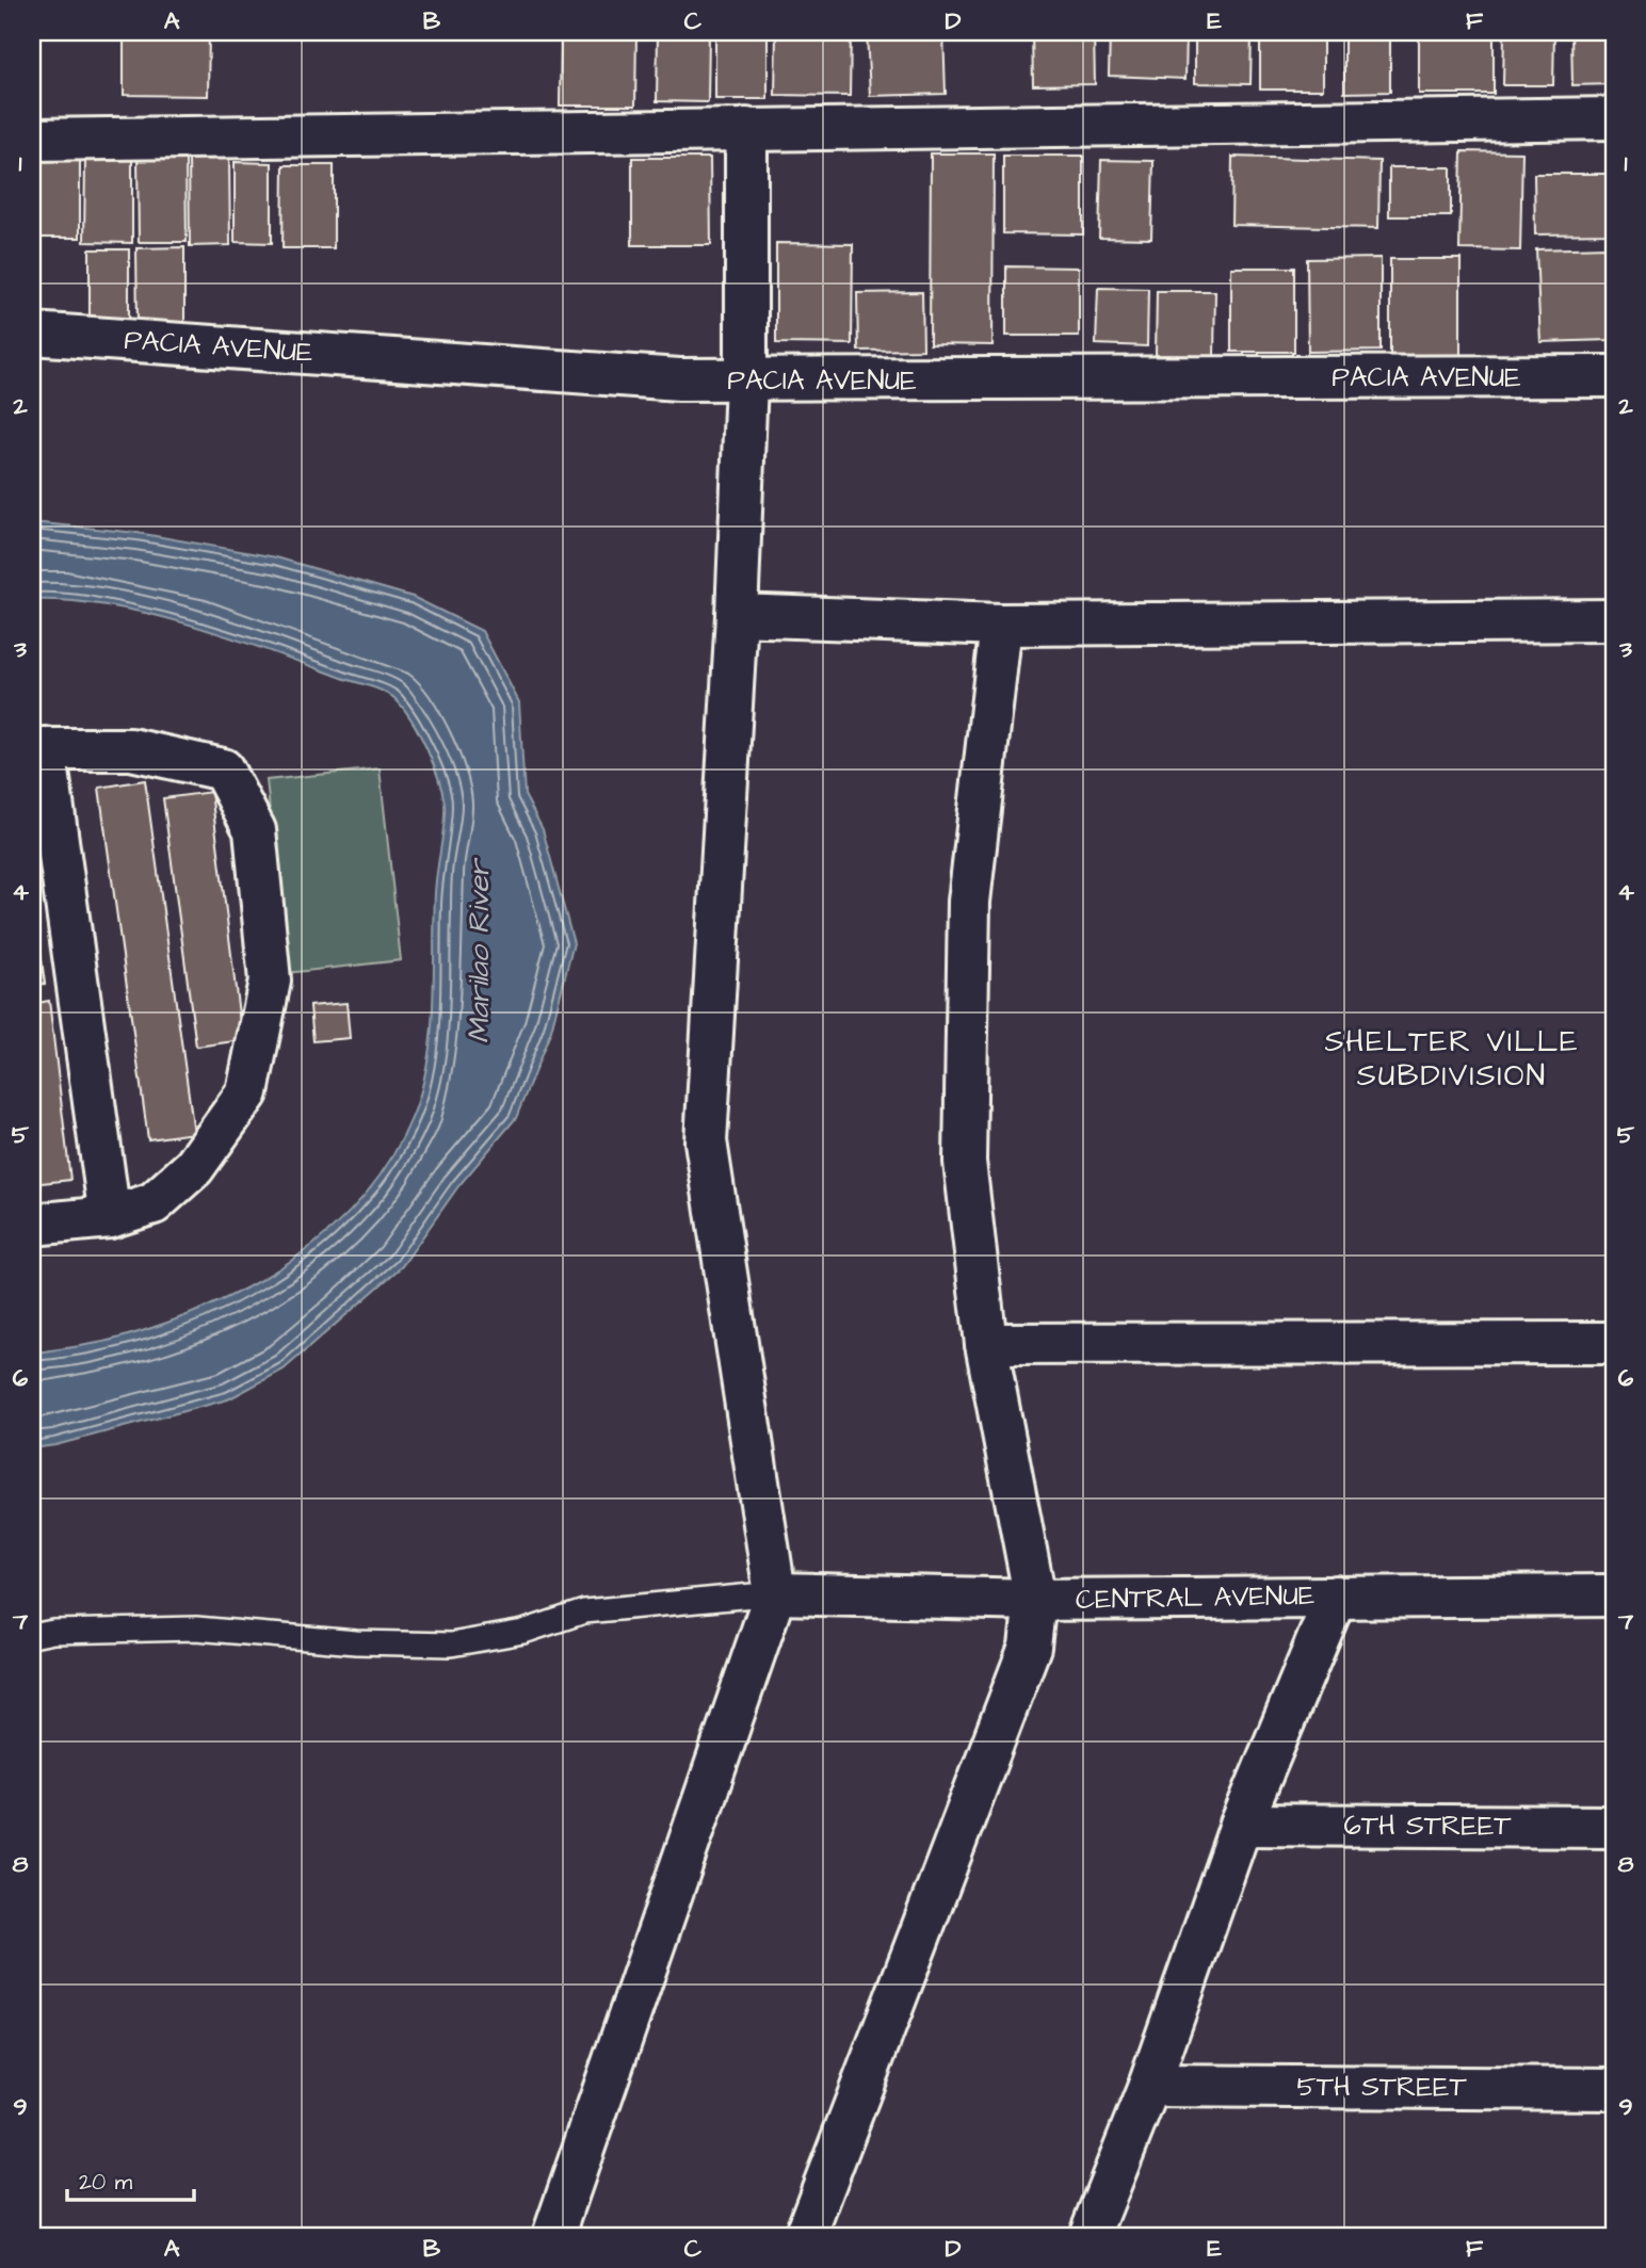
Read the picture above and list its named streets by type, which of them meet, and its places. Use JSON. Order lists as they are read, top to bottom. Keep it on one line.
{"streets":{"street":["PACIA AVENUE","CENTRAL AVENUE","6TH STREET","5TH STREET"]},"districts":["SHELTER VILLE SUBDIVISION"],"water":["Marilao River"],"scale_bar":"20 m","grid":{"columns":["A","B","C","D","E","F"],"rows":["1","2","3","4","5","6","7","8","9"]}}
